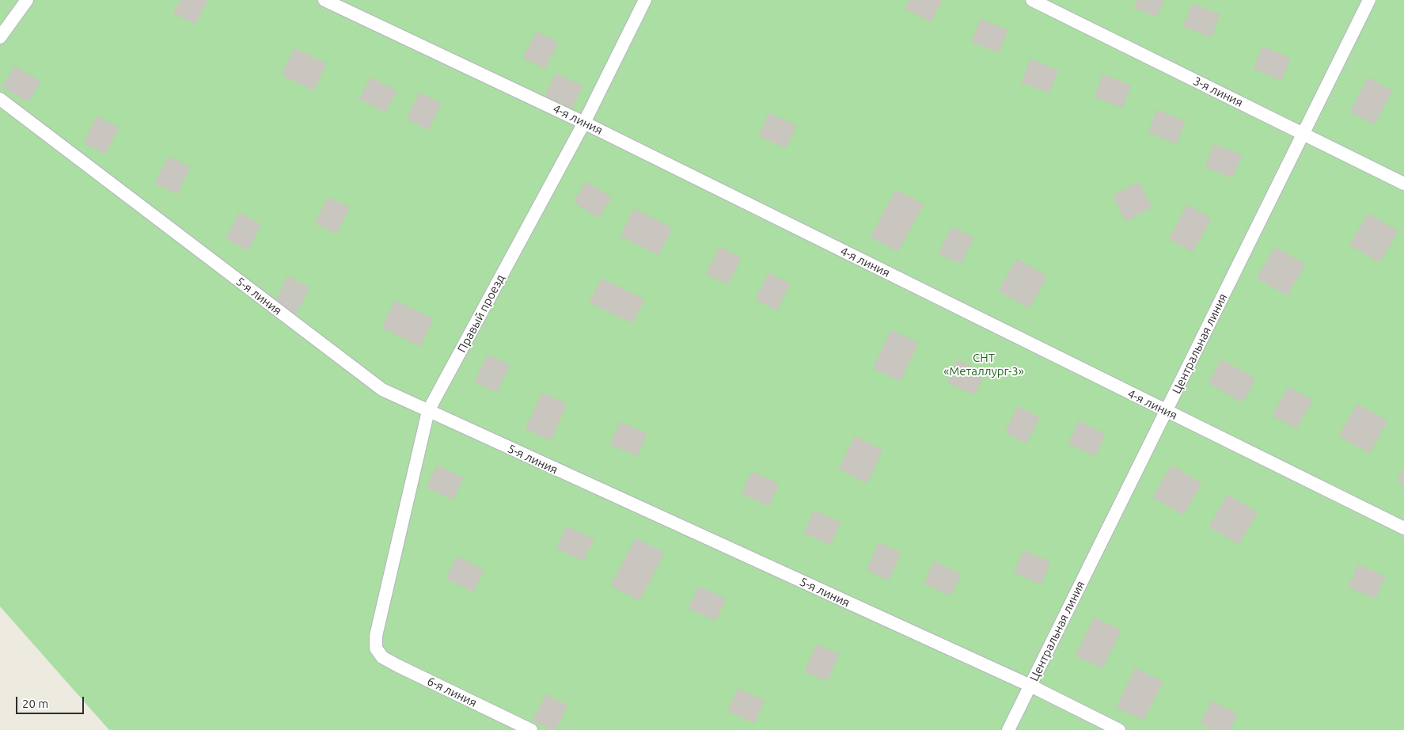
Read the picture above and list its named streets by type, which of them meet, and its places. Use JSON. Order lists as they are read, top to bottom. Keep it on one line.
{"streets":{"lane":["3-я линия","4-я линия","5-я линия","Правый проезд","Центральная линия","6-я линия"]},"crossings":[["3-я линия","Центральная линия"],["4-я линия","Правый проезд"],["4-я линия","Центральная линия"],["5-я линия","Правый проезд"],["5-я линия","Центральная линия"],["Правый проезд","6-я линия"]],"parks":["СНТ «Металлург-3»"],"scale_bar":"20 m"}
